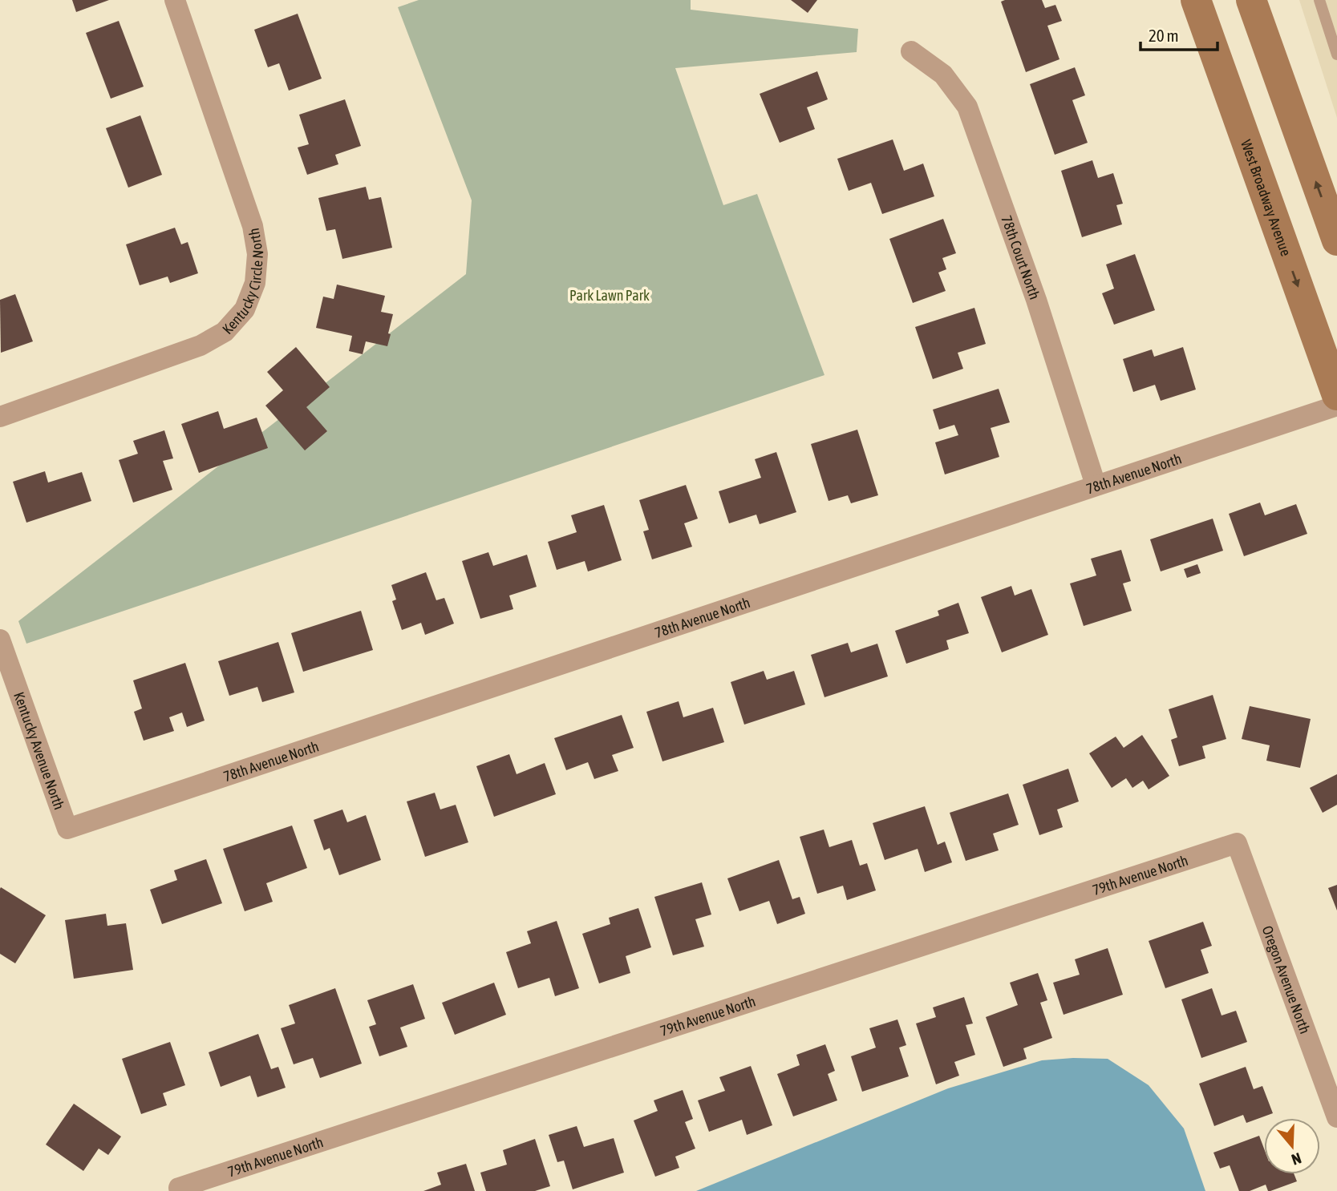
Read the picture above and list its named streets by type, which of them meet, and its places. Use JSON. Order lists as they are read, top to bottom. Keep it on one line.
{"streets":{"main road":["West Broadway Avenue"],"street":["78th Court North","Kentucky Circle North","78th Avenue North","Kentucky Avenue North","79th Avenue North","Oregon Avenue North"]},"crossings":[["78th Court North","78th Avenue North"],["78th Avenue North","Kentucky Avenue North"],["79th Avenue North","Oregon Avenue North"]],"parks":["Park Lawn Park"],"scale_bar":"20 m","north":"bottom"}
